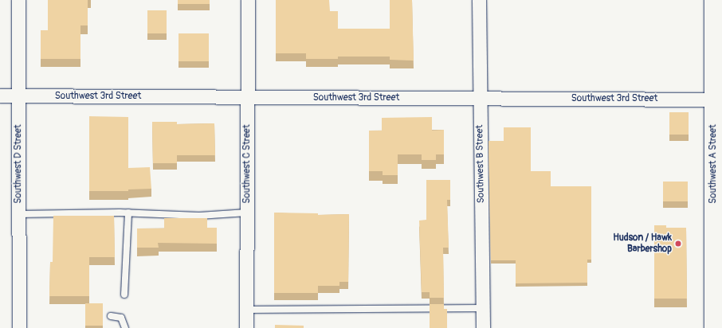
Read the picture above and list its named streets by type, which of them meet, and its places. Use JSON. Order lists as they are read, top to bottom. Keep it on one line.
{"streets":{"street":["Southwest 3rd Street","Southwest D Street","Southwest C Street","Southwest B Street","Southwest A Street"]},"crossings":[["Southwest 3rd Street","Southwest D Street"],["Southwest 3rd Street","Southwest C Street"],["Southwest 3rd Street","Southwest B Street"],["Southwest 3rd Street","Southwest A Street"]],"places":["Hudson / Hawk Barbershop"]}
